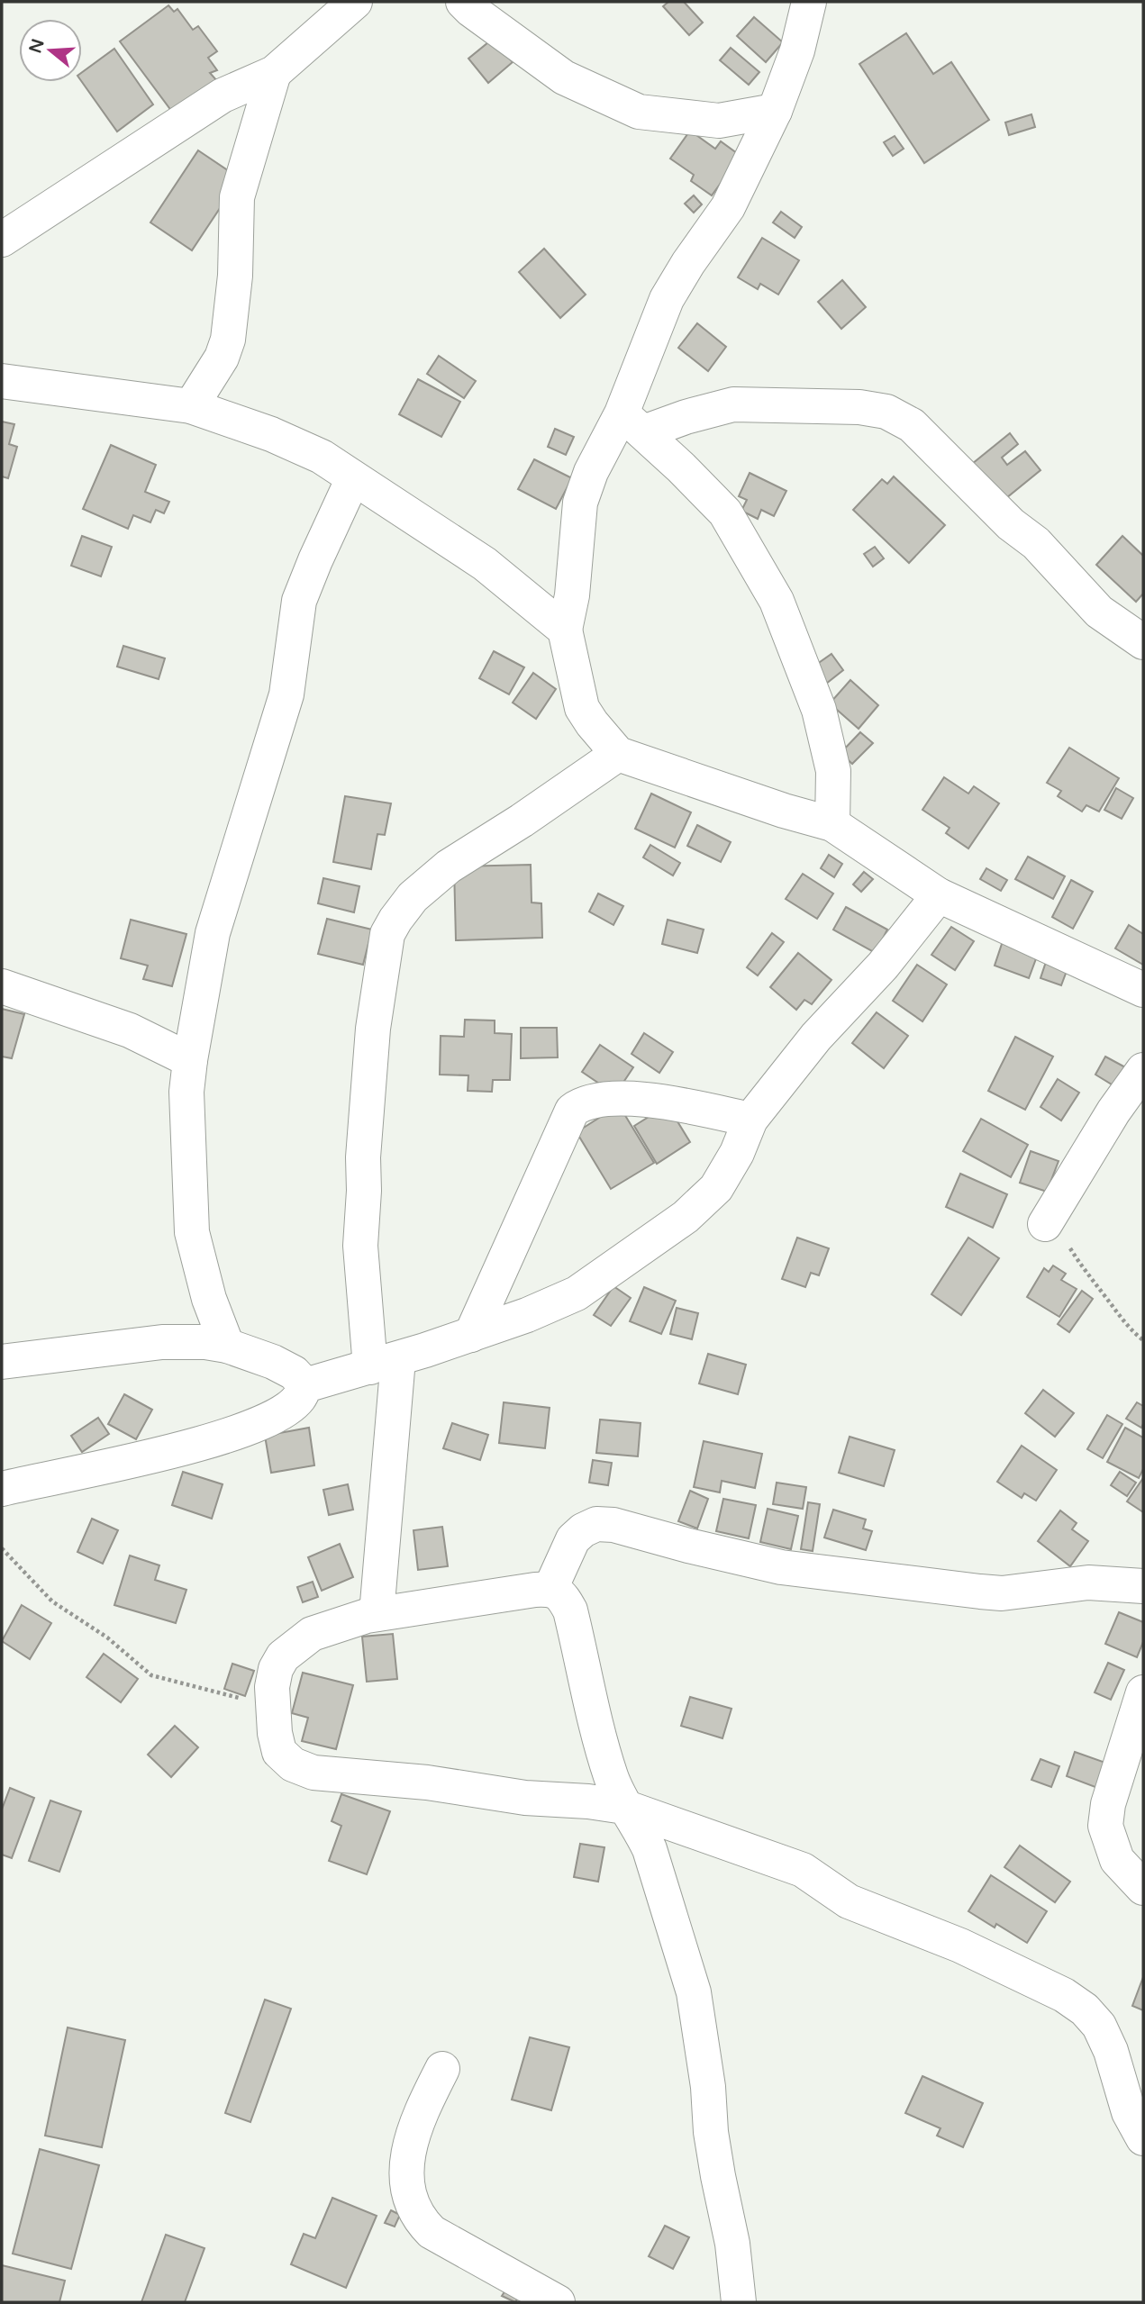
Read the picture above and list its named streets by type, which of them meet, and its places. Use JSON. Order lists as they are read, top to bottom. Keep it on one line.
{"north":"left"}
